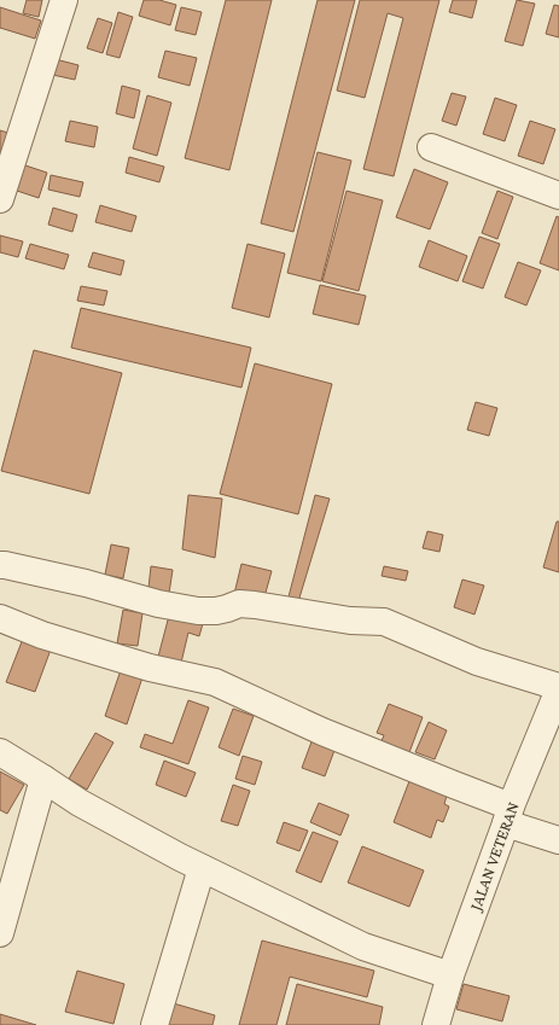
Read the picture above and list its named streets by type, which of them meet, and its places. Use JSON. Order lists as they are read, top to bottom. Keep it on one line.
{"streets":{"street":["JALAN VETERAN"]}}
